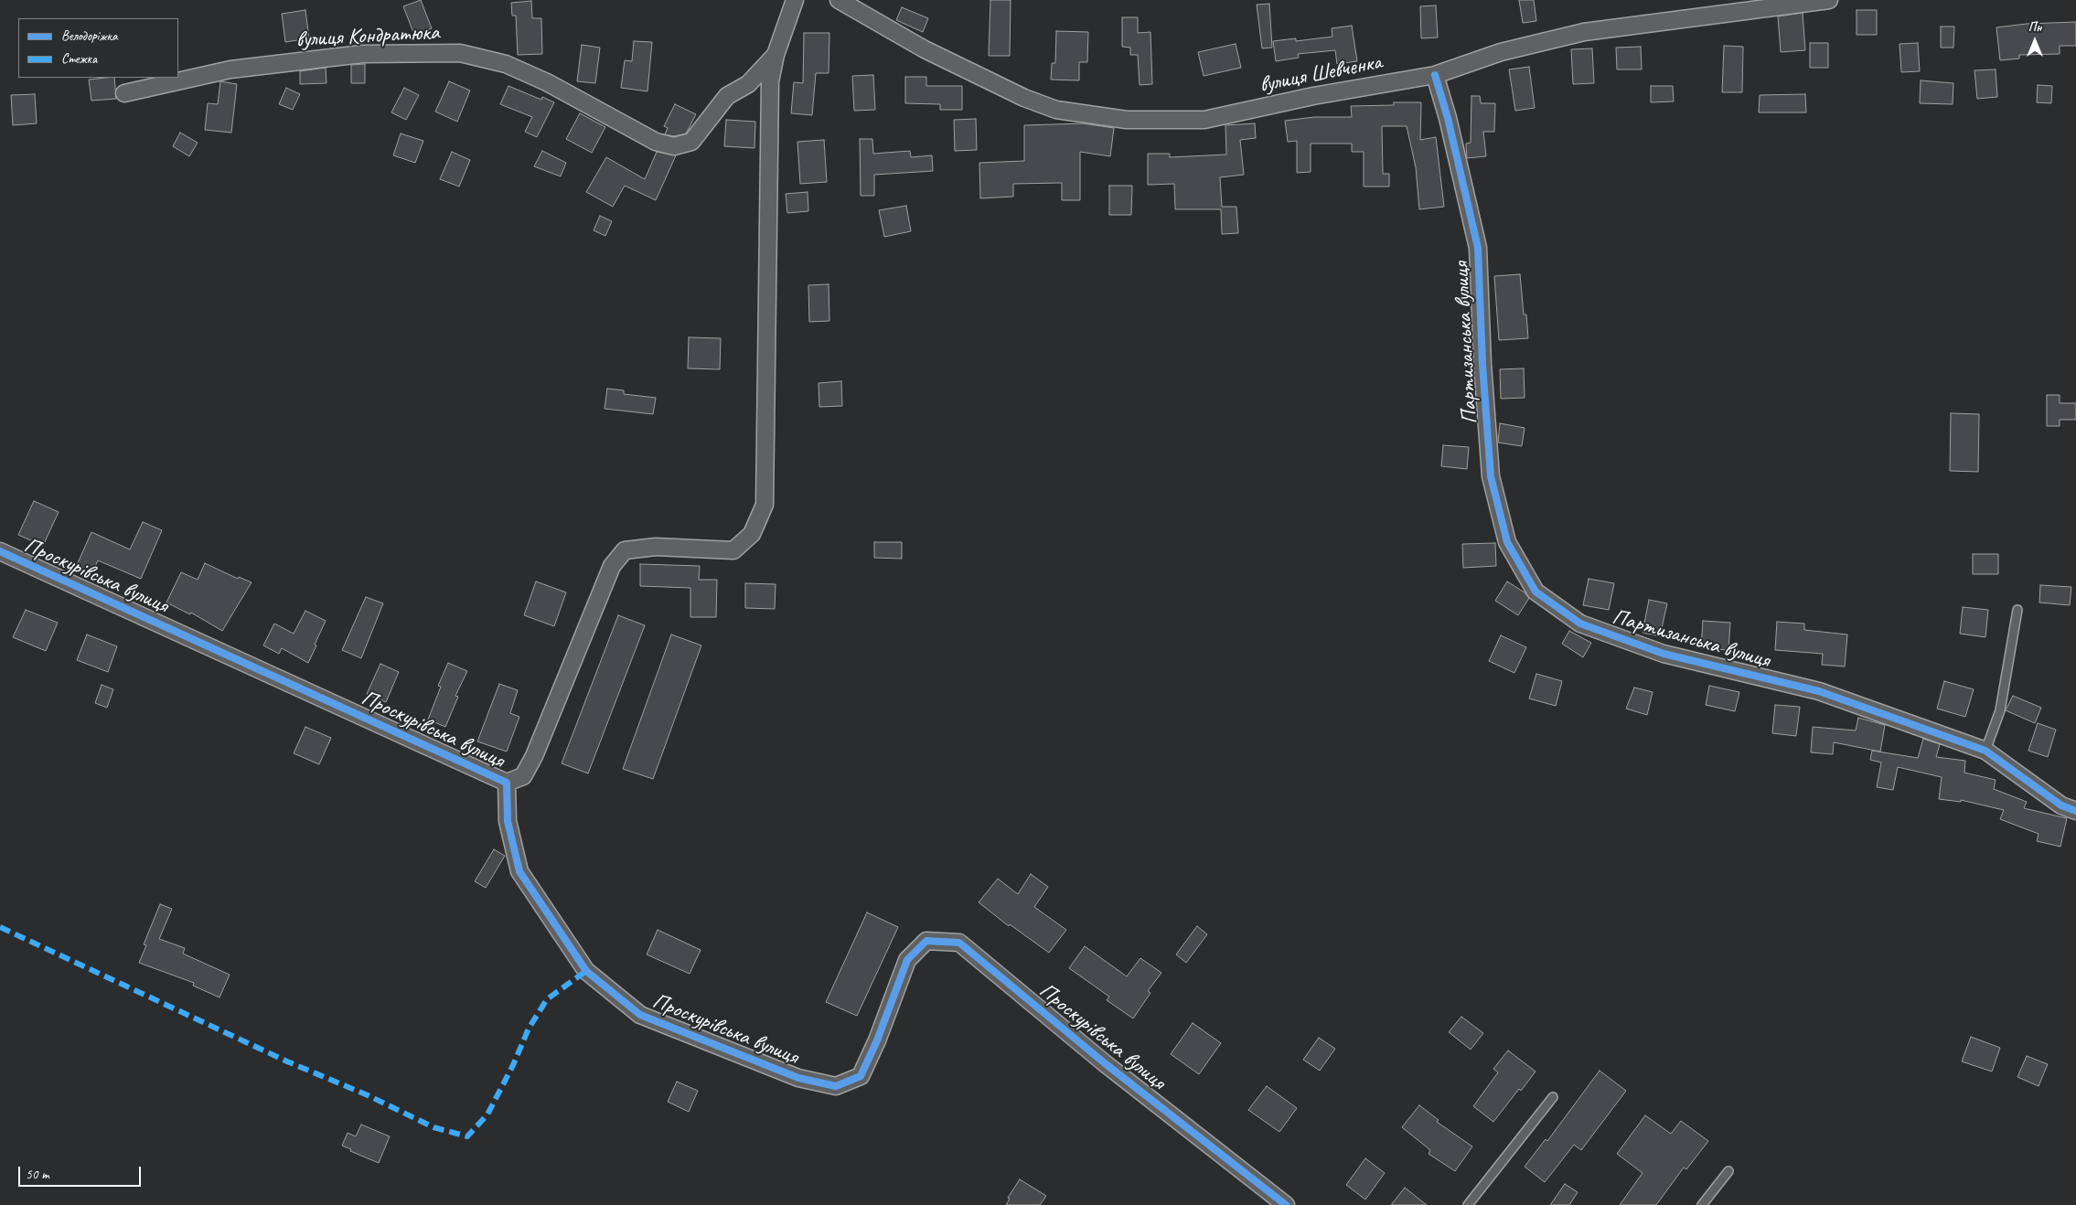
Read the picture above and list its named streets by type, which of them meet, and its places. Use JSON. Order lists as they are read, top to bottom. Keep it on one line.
{"streets":{"street":["вулиця Кондратюка","вулиця Шевченка","Партизанська вулиця","Проскурівська вулиця"]},"crossings":[["вулиця Шевченка","Партизанська вулиця"]],"legend":["Велодоріжка","Стежка"],"scale_bar":"50 m","north":"top"}
